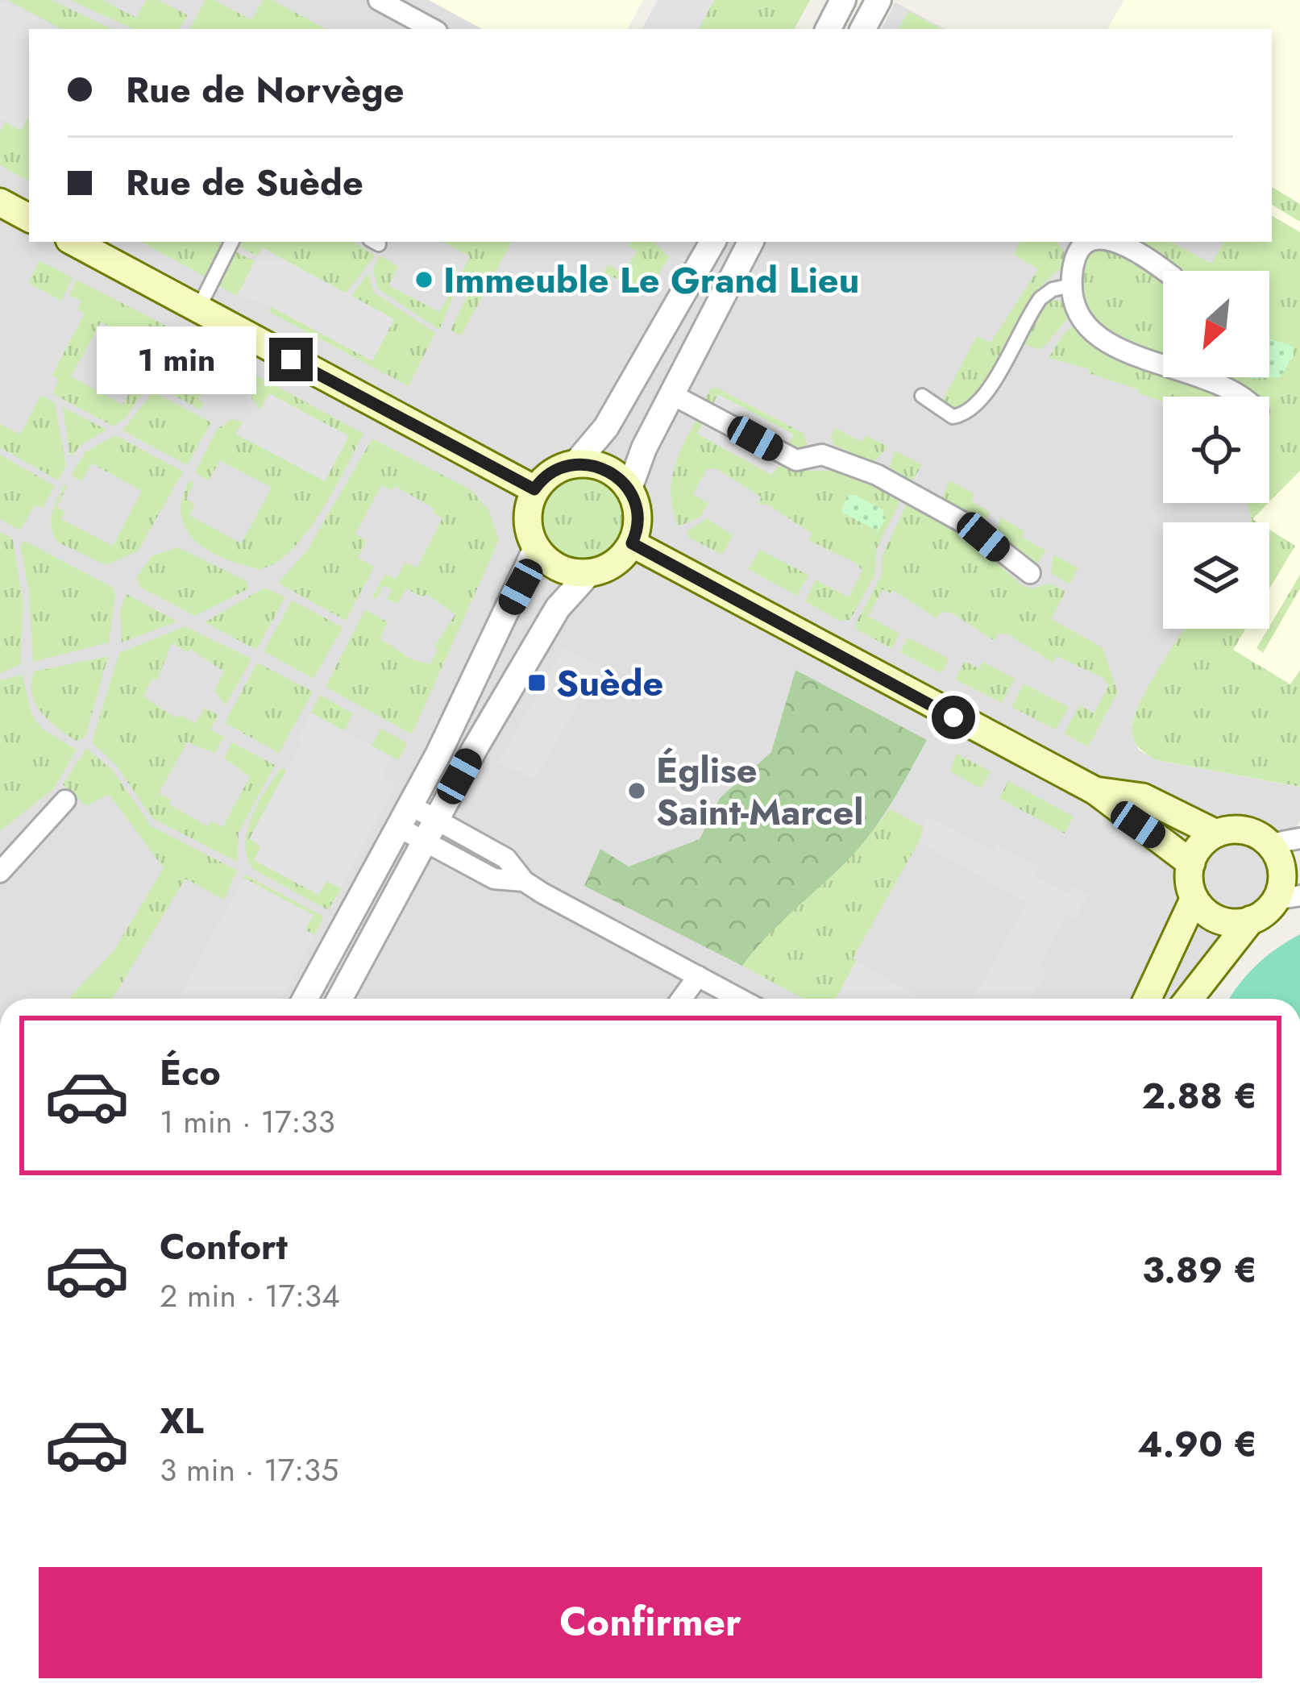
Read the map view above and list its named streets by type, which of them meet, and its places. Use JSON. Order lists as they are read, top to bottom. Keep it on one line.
{"places":{"other":["Immeuble Le Grand Lieu","Église Saint-Marcel"],"transit":["Suède"]},"north":"bottom left","page":{"banner":["Rue de Norvège","Rue de Suède"],"bubble":"1 min","list":[{"name":"Éco","note":"1 min · 17:33","value":"2.88 €"},{"name":"Confort","note":"2 min · 17:34","value":"3.89 €"},{"name":"XL","note":"3 min · 17:35","value":"4.90 €"}],"buttons":"Confirmer"}}
